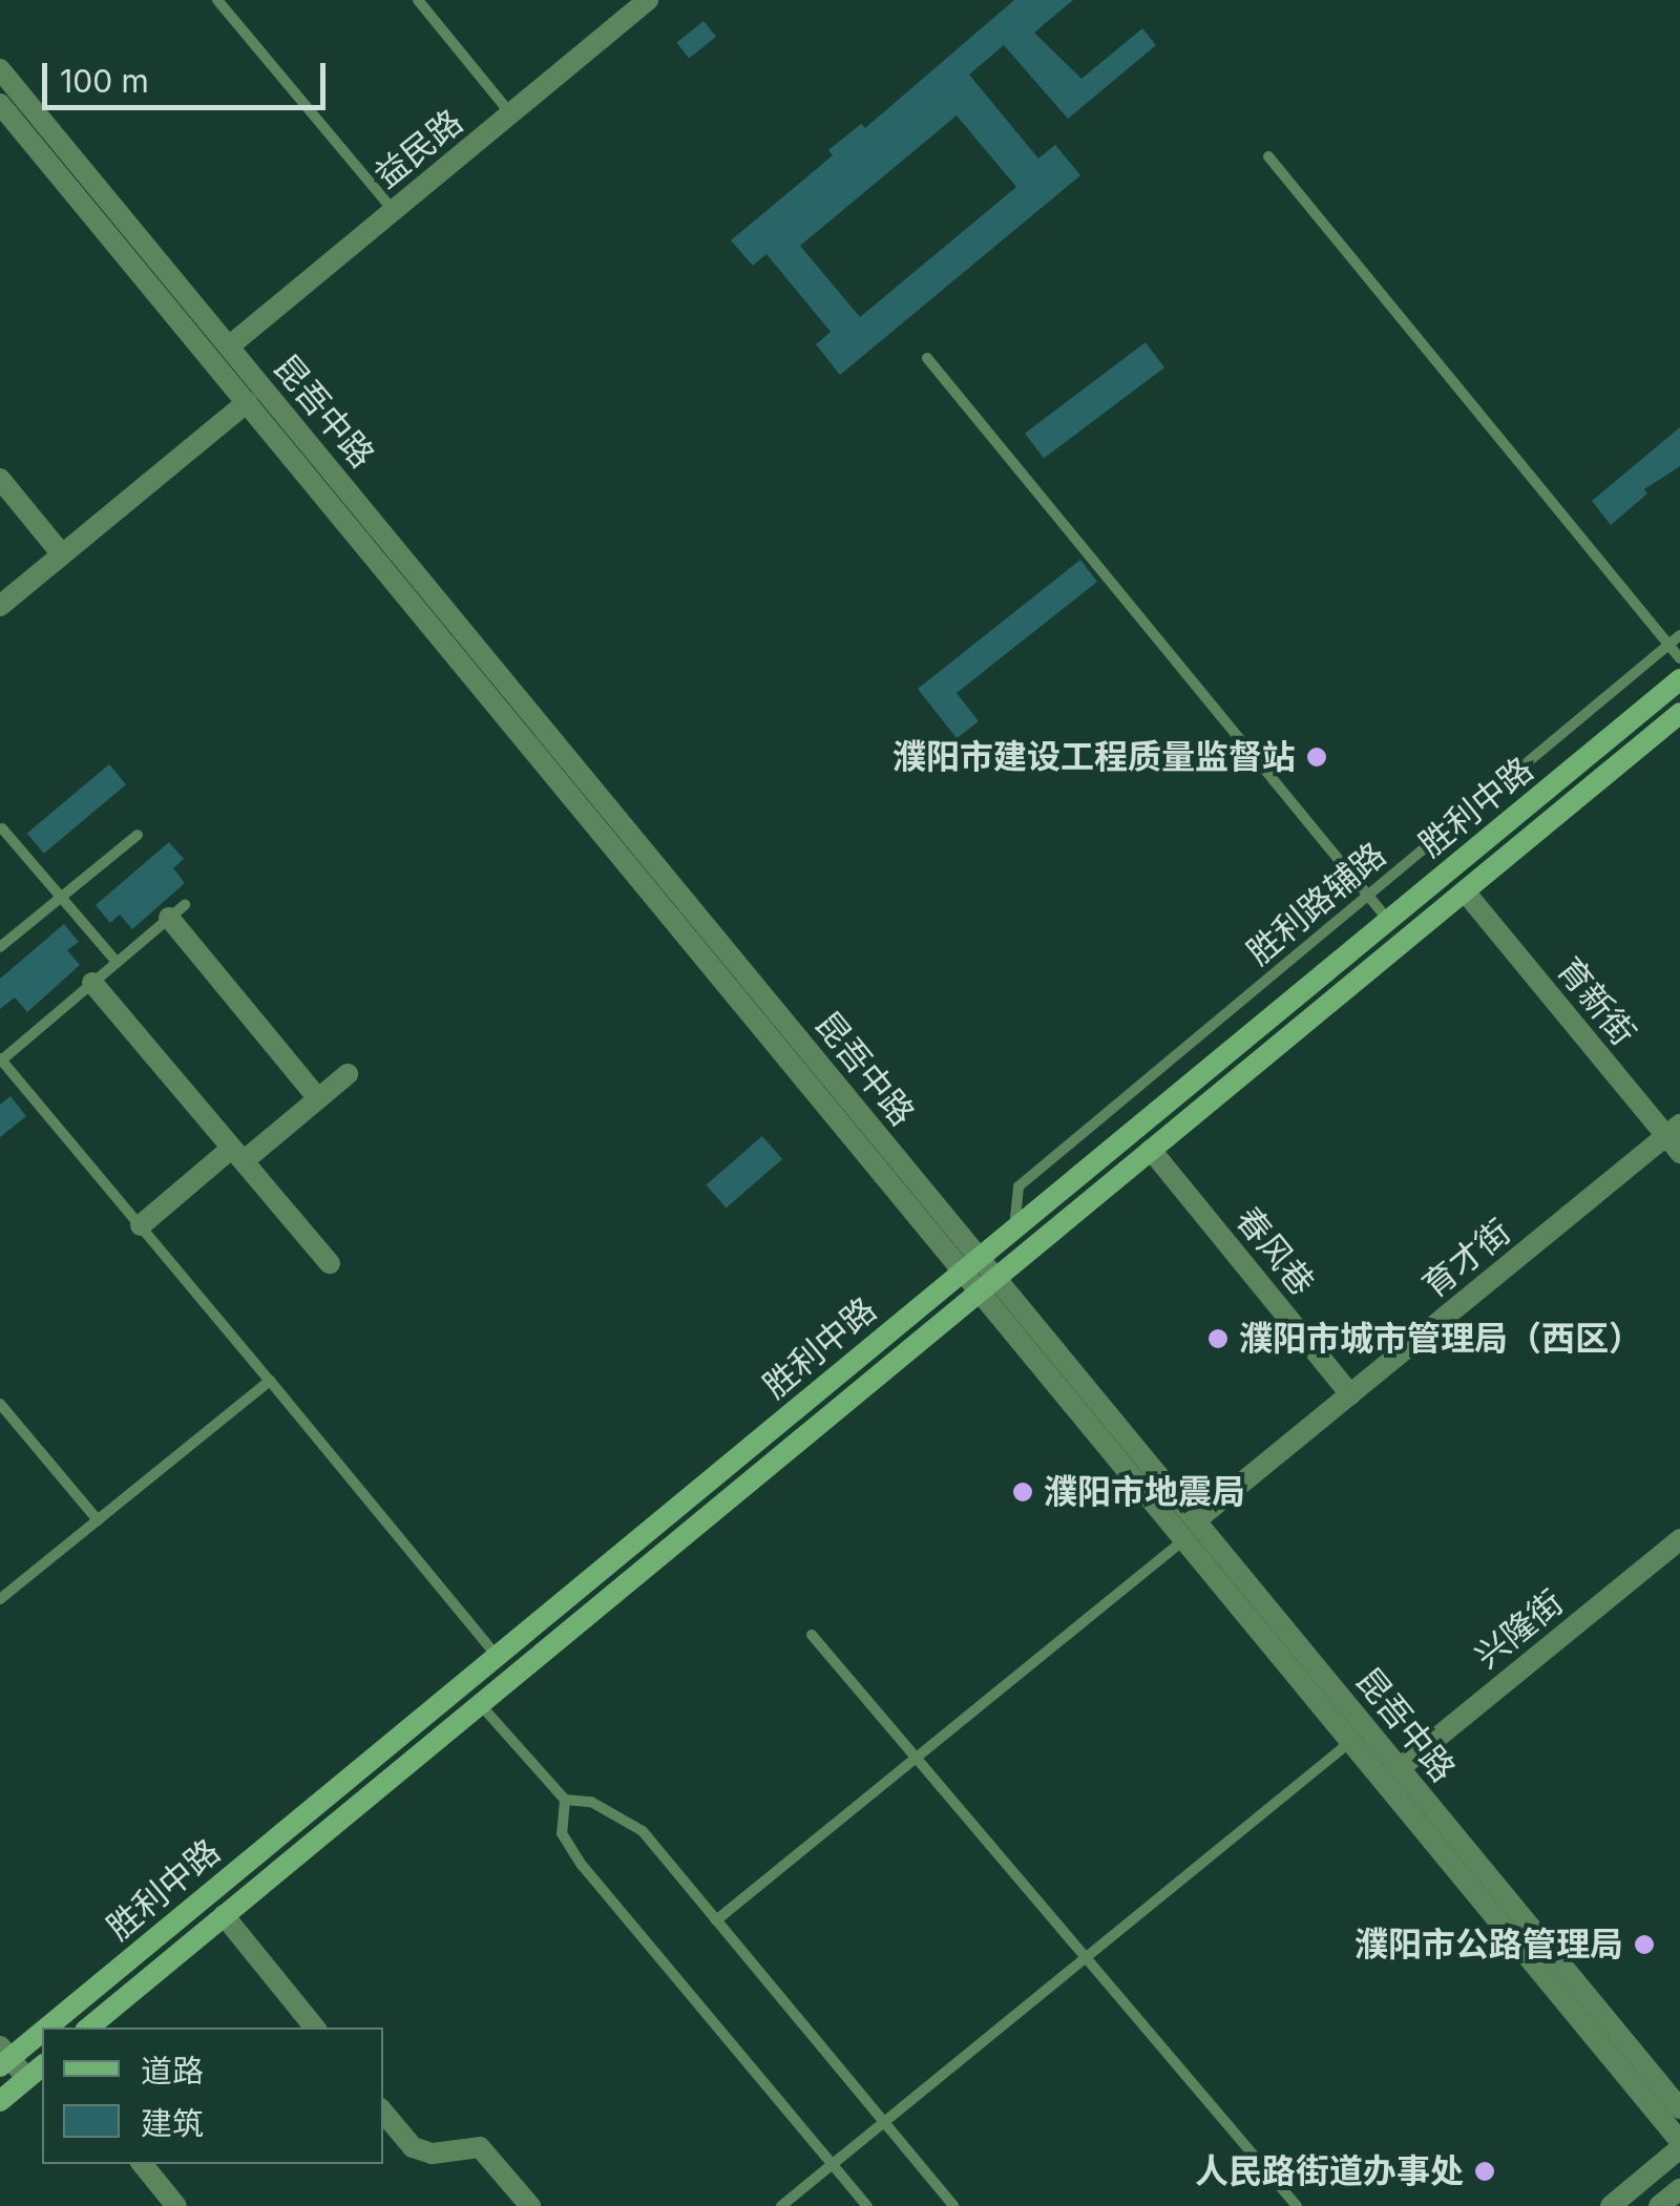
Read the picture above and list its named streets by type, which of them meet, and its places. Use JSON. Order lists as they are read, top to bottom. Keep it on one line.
{"streets":{"main road":["胜利中路"],"street":["益民路","昆吾中路","育新街","春风巷","育才街","兴隆街"],"lane":["胜利路辅路"]},"crossings":[["益民路","昆吾中路"],["昆吾中路","胜利中路"],["昆吾中路","育才街"],["昆吾中路","兴隆街"],["胜利中路","胜利路辅路"],["胜利中路","育新街"],["胜利中路","春风巷"],["育新街","育才街"],["春风巷","育才街"]],"places":["濮阳市建设工程质量监督站","濮阳市城市管理局（西区）","濮阳市地震局","濮阳市公路管理局","人民路街道办事处"],"legend":["道路","建筑"],"scale_bar":"100 m"}
